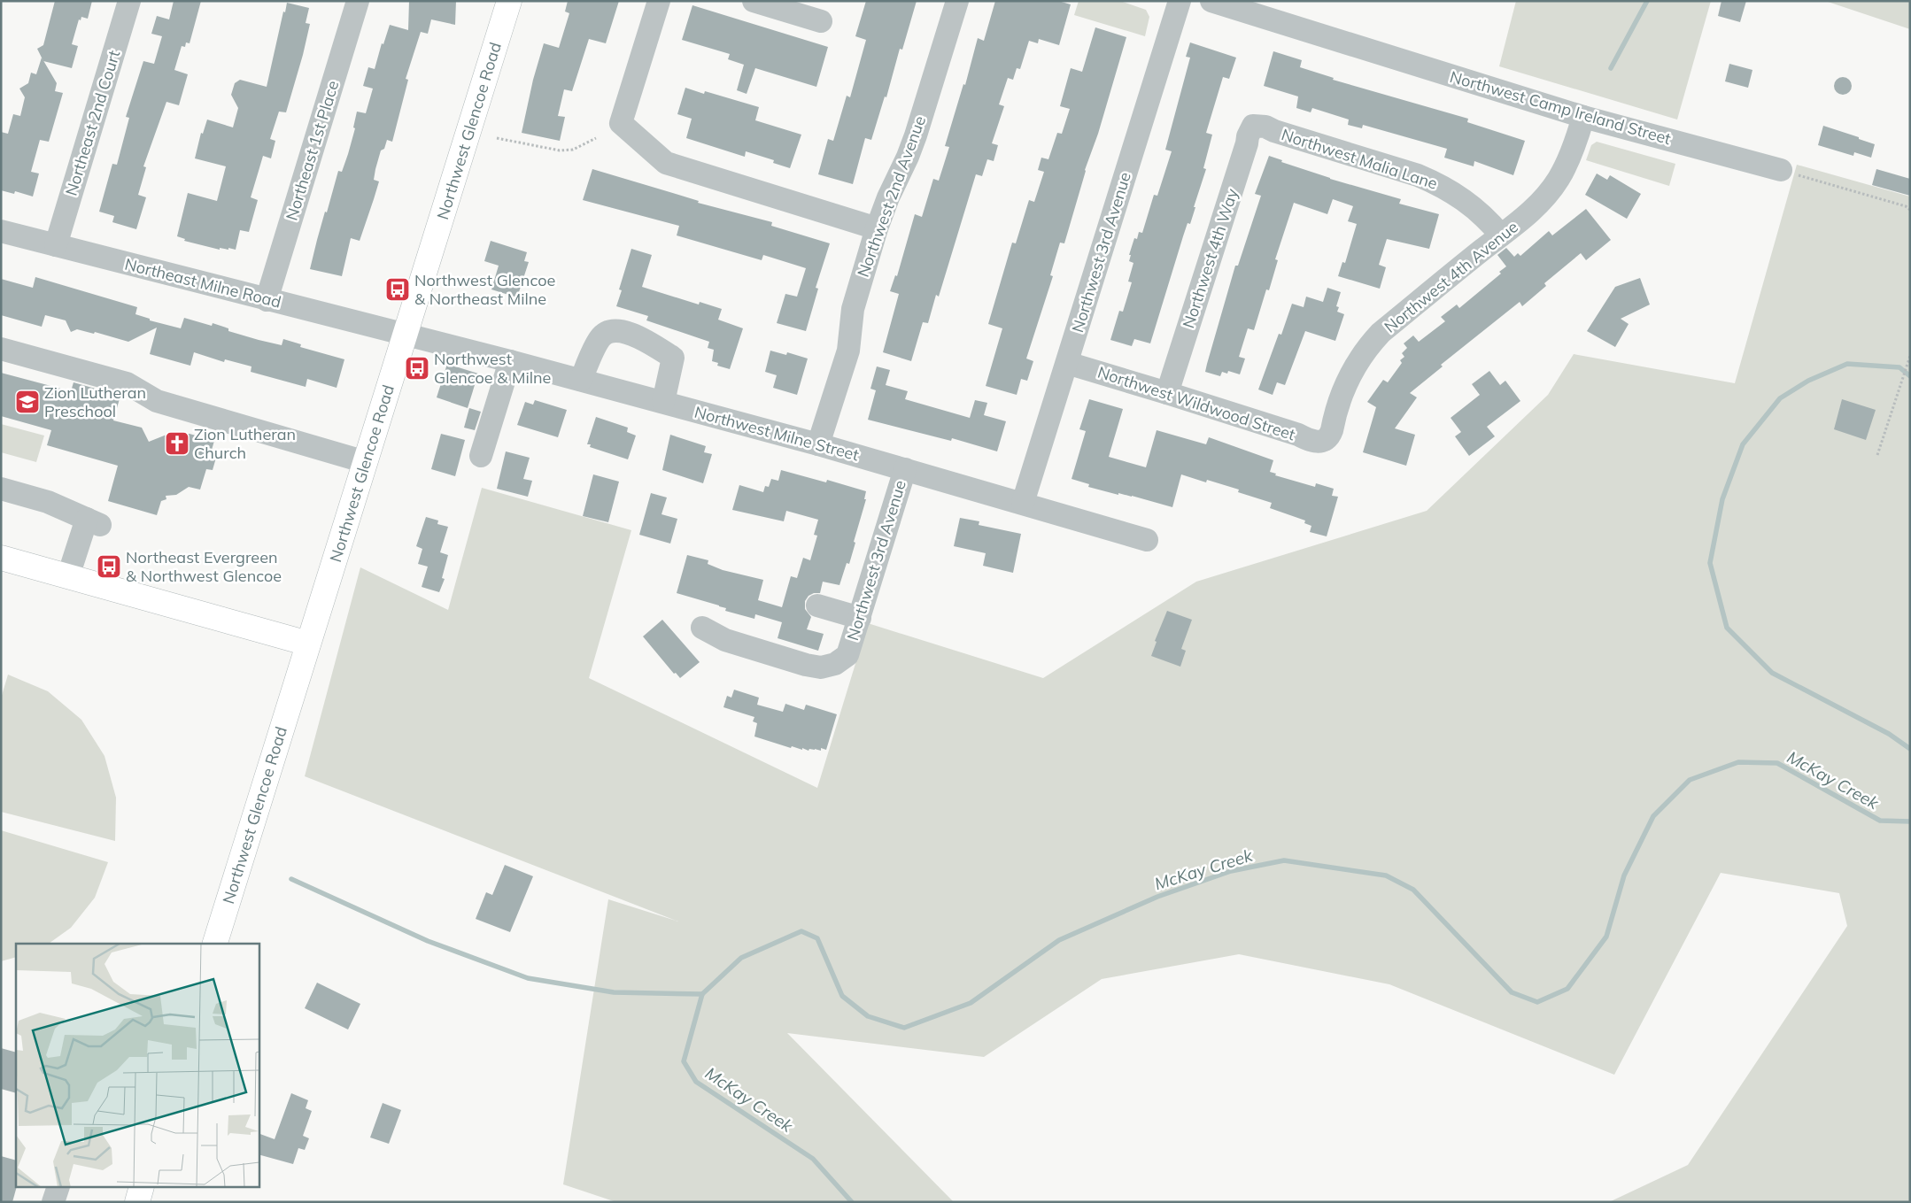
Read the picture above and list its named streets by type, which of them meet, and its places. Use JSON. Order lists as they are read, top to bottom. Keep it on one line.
{"streets":{"main road":["Northwest Glencoe Road"],"street":["Northwest Camp Ireland Street","Northeast 2nd Court","Northeast 1st Place","Northwest Malia Lane","Northwest 2nd Avenue","Northwest 3rd Avenue","Northwest 4th Way","Northwest 4th Avenue","Northeast Milne Road","Northwest Wildwood Street","Northwest Milne Street"]},"crossings":[["Northwest Camp Ireland Street","Northwest 4th Avenue"],["Northeast 2nd Court","Northeast Milne Road"],["Northwest Glencoe Road","Northeast Milne Road"],["Northwest Glencoe Road","Northwest Milne Street"],["Northeast 1st Place","Northeast Milne Road"],["Northwest Malia Lane","Northwest 4th Way"],["Northwest Malia Lane","Northwest 4th Avenue"],["Northwest 2nd Avenue","Northwest Milne Street"],["Northwest 3rd Avenue","Northwest Wildwood Street"],["Northwest 3rd Avenue","Northwest Milne Street"],["Northwest 4th Way","Northwest Wildwood Street"],["Northwest 4th Avenue","Northwest Wildwood Street"],["Northeast Milne Road","Northwest Milne Street"]],"water":["McKay Creek"],"places":{"bus stop":["Northwest Glencoe & Northeast Milne","Northwest Glencoe & Milne","Northeast Evergreen & Northwest Glencoe"],"school or university":["Zion Lutheran Preschool"],"church":["Zion Lutheran Church"]}}
